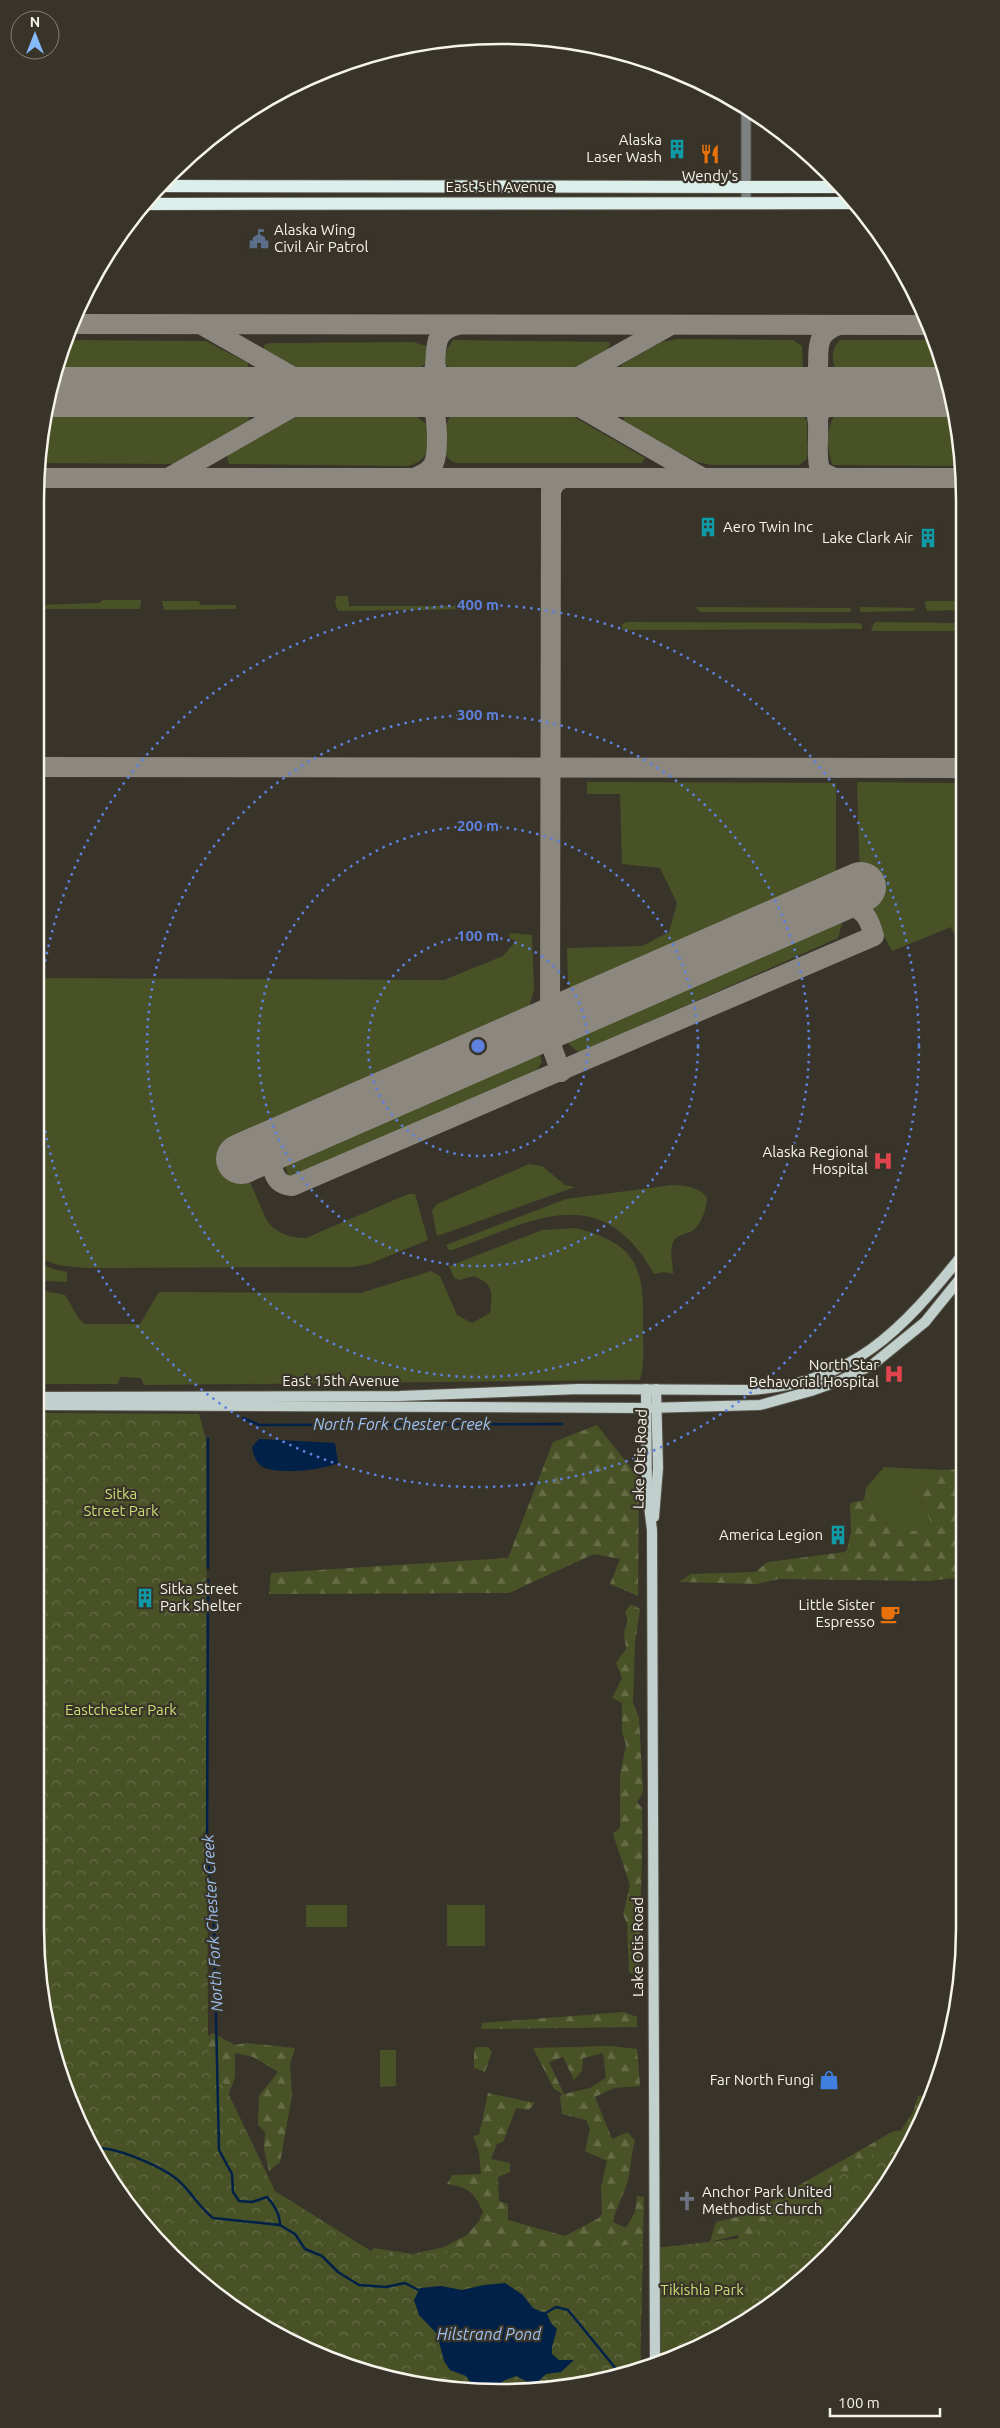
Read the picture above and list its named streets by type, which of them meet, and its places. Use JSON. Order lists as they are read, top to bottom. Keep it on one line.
{"streets":{"highway":["East 5th Avenue"],"main road":["East 15th Avenue","Lake Otis Road"]},"crossings":[["East 15th Avenue","Lake Otis Road"]],"water":["North Fork Chester Creek","Hilstrand Pond"],"parks":["Sitka Street Park","Eastchester Park","Tikishla Park"],"places":{"building":["Alaska Laser Wash","Aero Twin Inc","Lake Clark Air","America Legion","Sitka Street Park Shelter"],"restaurant":["Wendy's"],"public building":["Alaska Wing Civil Air Patrol"],"hospital":["Alaska Regional Hospital","North Star Behavorial Hospital"],"cafe":["Little Sister Espresso"],"shop":["Far North Fungi"],"church":["Anchor Park United Methodist Church"]},"scale_bar":"100 m","north":"top","rings":["400 m","300 m","200 m","100 m"]}
